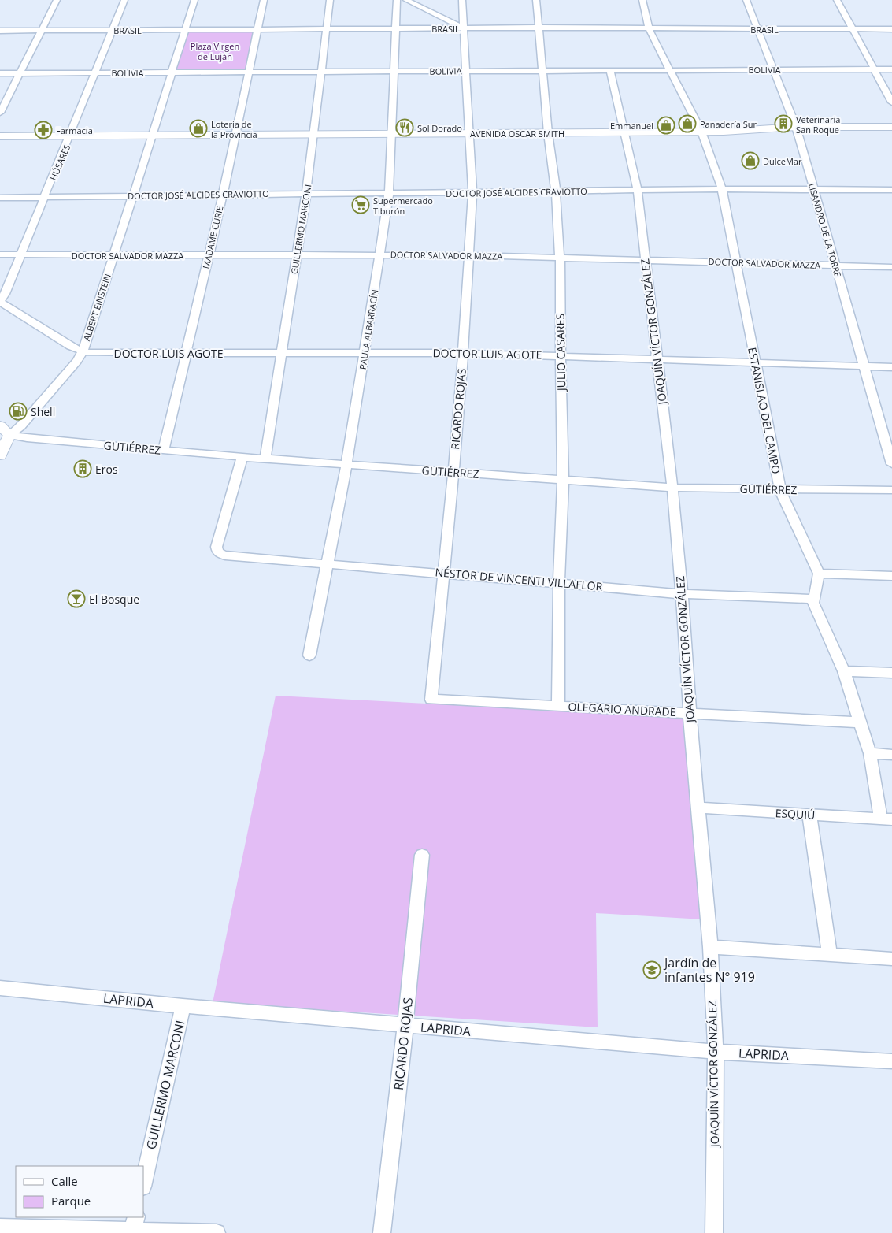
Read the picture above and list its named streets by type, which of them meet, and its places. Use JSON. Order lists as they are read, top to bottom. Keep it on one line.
{"streets":{"main road":["AVENIDA OSCAR SMITH"],"street":["BRASIL","BOLIVIA","HÚSARES","DOCTOR JOSÉ ALCIDES CRAVIOTTO","GUILLERMO MARCONI","LISANDRO DE LA TORRE","MADAME CURIE","DOCTOR SALVADOR MAZZA","ALBERT EINSTEIN","PAULA ALBARRACÍN","JOAQUÍN VÍCTOR GONZÁLEZ","JULIO CASARES","DOCTOR LUIS AGOTE","RICARDO ROJAS","ESTANISLAO DEL CAMPO","GUTIÉRREZ","NÉSTOR DE VINCENTI VILLAFLOR","OLEGARIO ANDRADE","ESQUIÚ","LAPRIDA"]},"crossings":[["BRASIL","HÚSARES"],["BRASIL","GUILLERMO MARCONI"],["BRASIL","LISANDRO DE LA TORRE"],["BRASIL","MADAME CURIE"],["BRASIL","ALBERT EINSTEIN"],["BRASIL","PAULA ALBARRACÍN"],["BRASIL","JULIO CASARES"],["BRASIL","RICARDO ROJAS"],["BRASIL","ESTANISLAO DEL CAMPO"],["BOLIVIA","HÚSARES"],["BOLIVIA","GUILLERMO MARCONI"],["BOLIVIA","LISANDRO DE LA TORRE"],["BOLIVIA","MADAME CURIE"],["BOLIVIA","ALBERT EINSTEIN"],["BOLIVIA","PAULA ALBARRACÍN"],["BOLIVIA","JOAQUÍN VÍCTOR GONZÁLEZ"],["BOLIVIA","JULIO CASARES"],["BOLIVIA","RICARDO ROJAS"],["BOLIVIA","ESTANISLAO DEL CAMPO"],["AVENIDA OSCAR SMITH","HÚSARES"],["AVENIDA OSCAR SMITH","GUILLERMO MARCONI"],["AVENIDA OSCAR SMITH","LISANDRO DE LA TORRE"],["AVENIDA OSCAR SMITH","MADAME CURIE"],["AVENIDA OSCAR SMITH","ALBERT EINSTEIN"],["AVENIDA OSCAR SMITH","PAULA ALBARRACÍN"],["AVENIDA OSCAR SMITH","JOAQUÍN VÍCTOR GONZÁLEZ"],["AVENIDA OSCAR SMITH","JULIO CASARES"],["AVENIDA OSCAR SMITH","RICARDO ROJAS"],["AVENIDA OSCAR SMITH","ESTANISLAO DEL CAMPO"],["HÚSARES","DOCTOR JOSÉ ALCIDES CRAVIOTTO"],["HÚSARES","DOCTOR SALVADOR MAZZA"],["DOCTOR JOSÉ ALCIDES CRAVIOTTO","GUILLERMO MARCONI"],["DOCTOR JOSÉ ALCIDES CRAVIOTTO","LISANDRO DE LA TORRE"],["DOCTOR JOSÉ ALCIDES CRAVIOTTO","MADAME CURIE"],["DOCTOR JOSÉ ALCIDES CRAVIOTTO","ALBERT EINSTEIN"],["DOCTOR JOSÉ ALCIDES CRAVIOTTO","PAULA ALBARRACÍN"],["DOCTOR JOSÉ ALCIDES CRAVIOTTO","JOAQUÍN VÍCTOR GONZÁLEZ"],["DOCTOR JOSÉ ALCIDES CRAVIOTTO","JULIO CASARES"],["DOCTOR JOSÉ ALCIDES CRAVIOTTO","RICARDO ROJAS"],["DOCTOR JOSÉ ALCIDES CRAVIOTTO","ESTANISLAO DEL CAMPO"],["GUILLERMO MARCONI","DOCTOR SALVADOR MAZZA"],["GUILLERMO MARCONI","DOCTOR LUIS AGOTE"],["GUILLERMO MARCONI","GUTIÉRREZ"],["GUILLERMO MARCONI","LAPRIDA"],["LISANDRO DE LA TORRE","DOCTOR SALVADOR MAZZA"],["LISANDRO DE LA TORRE","DOCTOR LUIS AGOTE"],["MADAME CURIE","DOCTOR SALVADOR MAZZA"],["MADAME CURIE","DOCTOR LUIS AGOTE"],["MADAME CURIE","GUTIÉRREZ"],["DOCTOR SALVADOR MAZZA","ALBERT EINSTEIN"],["DOCTOR SALVADOR MAZZA","PAULA ALBARRACÍN"],["DOCTOR SALVADOR MAZZA","JOAQUÍN VÍCTOR GONZÁLEZ"],["DOCTOR SALVADOR MAZZA","JULIO CASARES"],["DOCTOR SALVADOR MAZZA","RICARDO ROJAS"],["DOCTOR SALVADOR MAZZA","ESTANISLAO DEL CAMPO"],["ALBERT EINSTEIN","DOCTOR LUIS AGOTE"],["ALBERT EINSTEIN","GUTIÉRREZ"],["PAULA ALBARRACÍN","DOCTOR LUIS AGOTE"],["PAULA ALBARRACÍN","GUTIÉRREZ"],["PAULA ALBARRACÍN","NÉSTOR DE VINCENTI VILLAFLOR"],["JOAQUÍN VÍCTOR GONZÁLEZ","DOCTOR LUIS AGOTE"],["JOAQUÍN VÍCTOR GONZÁLEZ","GUTIÉRREZ"],["JOAQUÍN VÍCTOR GONZÁLEZ","NÉSTOR DE VINCENTI VILLAFLOR"],["JOAQUÍN VÍCTOR GONZÁLEZ","OLEGARIO ANDRADE"],["JOAQUÍN VÍCTOR GONZÁLEZ","ESQUIÚ"],["JOAQUÍN VÍCTOR GONZÁLEZ","LAPRIDA"],["JULIO CASARES","DOCTOR LUIS AGOTE"],["JULIO CASARES","GUTIÉRREZ"],["JULIO CASARES","NÉSTOR DE VINCENTI VILLAFLOR"],["JULIO CASARES","OLEGARIO ANDRADE"],["DOCTOR LUIS AGOTE","RICARDO ROJAS"],["DOCTOR LUIS AGOTE","ESTANISLAO DEL CAMPO"],["RICARDO ROJAS","GUTIÉRREZ"],["RICARDO ROJAS","NÉSTOR DE VINCENTI VILLAFLOR"],["RICARDO ROJAS","OLEGARIO ANDRADE"],["RICARDO ROJAS","LAPRIDA"],["ESTANISLAO DEL CAMPO","GUTIÉRREZ"],["GUTIÉRREZ","NÉSTOR DE VINCENTI VILLAFLOR"]],"parks":["Plaza Virgen de Luján"],"places":{"shop":["Panadería Sur","Emmanuel","Loteria de la Provincia","DulceMar"],"building":["Veterinaria San Roque","Eros"],"restaurant":["Sol Dorado"],"pharmacy":["Farmacia"],"supermarket":["Supermercado Tiburón"],"fuel station":["Shell"],"bar":["El Bosque"],"school or university":["Jardín de infantes N° 919"]},"legend":["Calle","Parque"]}
